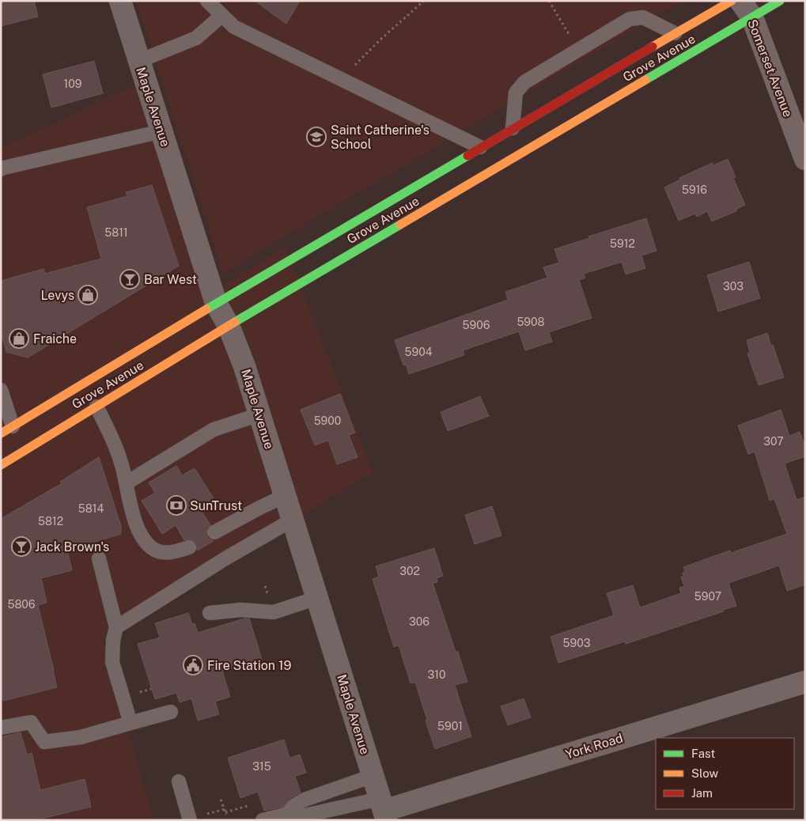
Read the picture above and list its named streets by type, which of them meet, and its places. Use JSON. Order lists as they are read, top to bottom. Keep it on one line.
{"streets":{"street":["Grove Avenue","Somerset Avenue","Maple Avenue","York Road"]},"crossings":[["Grove Avenue","Somerset Avenue"],["Grove Avenue","Maple Avenue"],["Maple Avenue","York Road"]],"places":{"school or university":["Saint Catherine's School"],"bar":["Bar West","Jack Brown's"],"shop":["Levys","Fraiche"],"bank":["SunTrust"],"public building":["Fire Station 19"]},"house_numbers":["109","5916","5811","5912","303","5908","5906","5904","5900","307","5814","5812","302","5907","5806","306","5903","310","5901","315"],"legend":["Fast","Slow","Jam"]}
